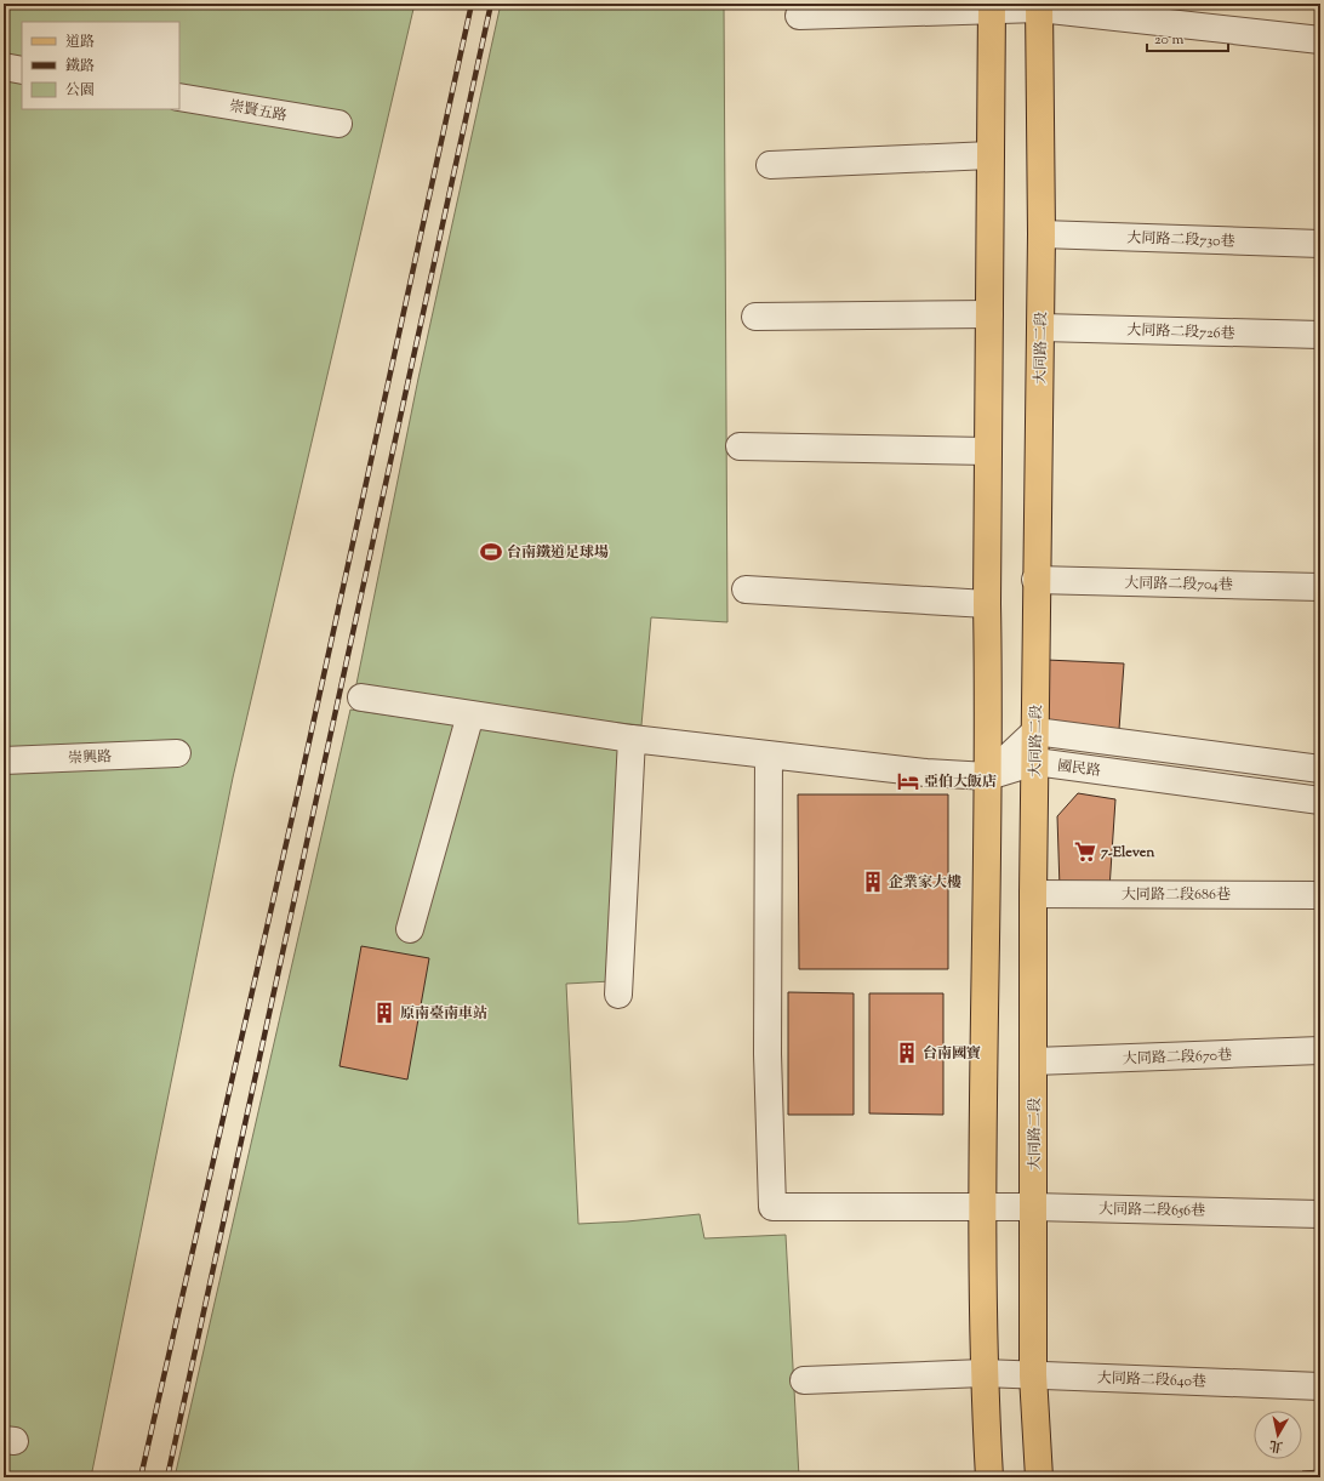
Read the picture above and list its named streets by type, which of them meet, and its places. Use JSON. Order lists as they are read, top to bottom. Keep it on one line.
{"streets":{"main road":["大同路二段"],"street":["崇賢五路","大同路二段730巷","大同路二段726巷","大同路二段704巷","崇興路","國民路","大同路二段686巷","大同路二段670巷","大同路二段656巷","大同路二段640巷"]},"crossings":[["大同路二段730巷","大同路二段"],["大同路二段726巷","大同路二段"],["大同路二段","大同路二段704巷"],["大同路二段","國民路"],["大同路二段","大同路二段686巷"],["大同路二段","大同路二段670巷"],["大同路二段","大同路二段656巷"],["大同路二段","大同路二段640巷"]],"places":{"sports":["台南鐵道足球場"],"hotel":["亞伯大飯店"],"supermarket":["7-Eleven"],"building":["企業家大樓","原南臺南車站","台南國寶"]},"legend":["道路","鐵路","公園"],"scale_bar":"20 m","north":"bottom"}
